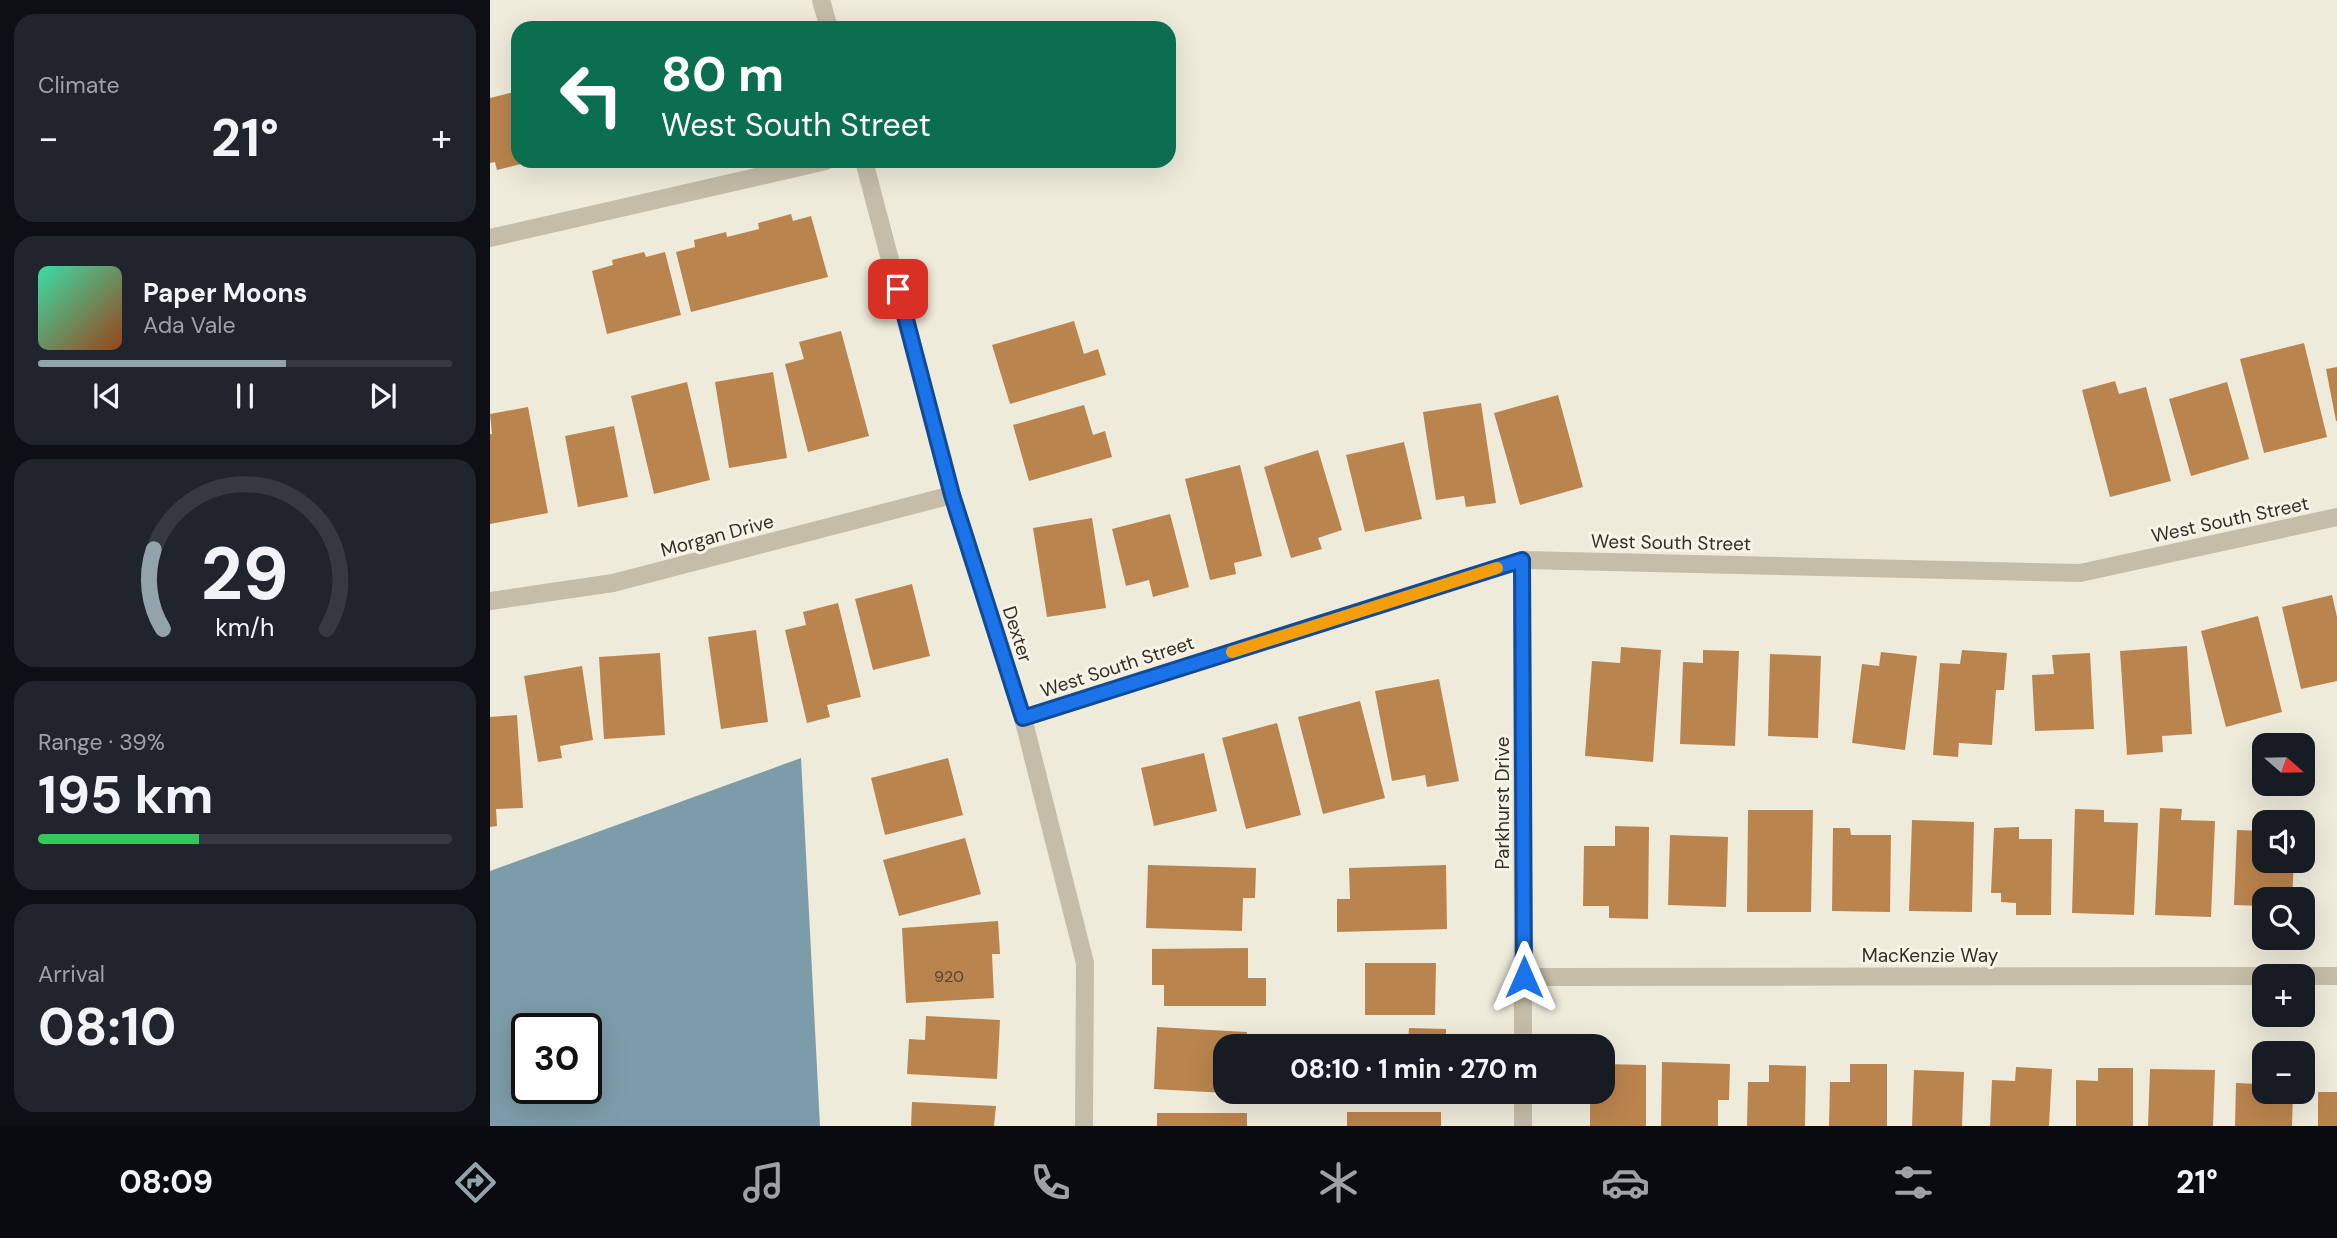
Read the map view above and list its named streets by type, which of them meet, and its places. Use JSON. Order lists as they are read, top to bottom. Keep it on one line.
{"streets":{"street":["West South Street","Morgan Drive","Dexter","Parkhurst Drive","MacKenzie Way"]},"crossings":[["West South Street","Dexter"],["West South Street","Parkhurst Drive"],["Morgan Drive","Dexter"],["Parkhurst Drive","MacKenzie Way"]],"house_numbers":["920"],"north":"right","page":{"tile":["Climate",["Range · 39%","195 km"],["Arrival","08:10"]],"turn":["80 m","West South Street"],"heat":["−","21°","+"],"song":["Paper Moons","Ada Vale"],"map_buttons":["+","−"],"limit":"30","trip":"08:10 · 1 min · 270 m","tabs":["08:09","21°"],"gauge":["29","km/h"]}}
